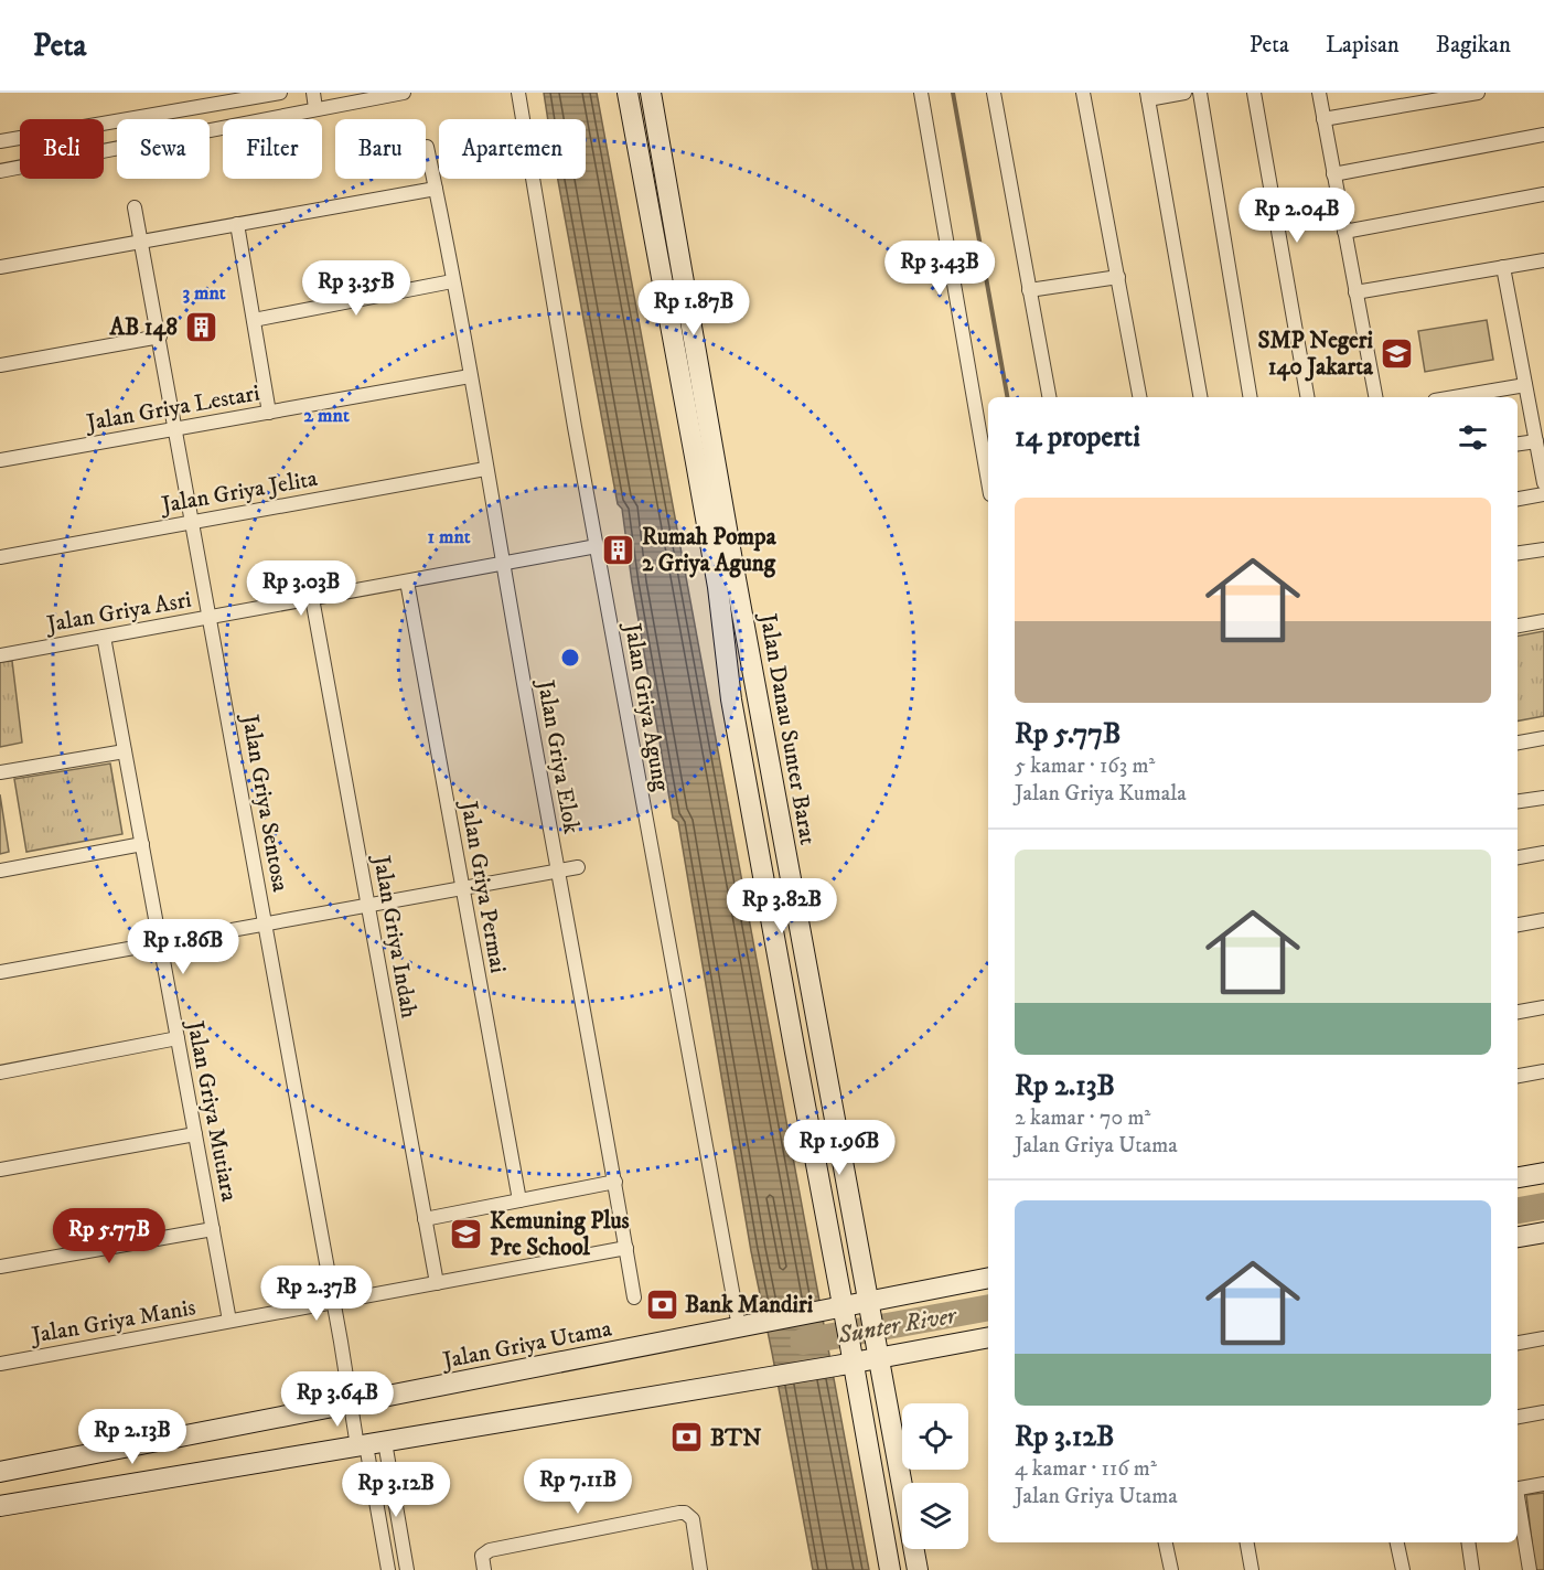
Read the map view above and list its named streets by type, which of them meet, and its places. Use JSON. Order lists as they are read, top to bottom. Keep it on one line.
{"streets":{"main road":["Jalan Danau Sunter Barat","Jalan Griya Utama"],"street":["Jalan Griya Lestari","Jalan Griya Jelita","Jalan Griya Asri","Jalan Griya Agung","Jalan Griya Elok","Jalan Griya Sentosa","Jalan Griya Permai","Jalan Griya Indah","Jalan Griya Mutiara","Jalan Griya Manis"]},"crossings":[["Jalan Griya Lestari","Jalan Griya Elok"],["Jalan Griya Lestari","Jalan Griya Sentosa"],["Jalan Griya Jelita","Jalan Griya Elok"],["Jalan Griya Jelita","Jalan Griya Sentosa"],["Jalan Griya Asri","Jalan Griya Agung"],["Jalan Griya Asri","Jalan Griya Elok"],["Jalan Griya Asri","Jalan Griya Sentosa"],["Jalan Griya Asri","Jalan Griya Permai"],["Jalan Griya Asri","Jalan Griya Indah"],["Jalan Griya Asri","Jalan Griya Mutiara"],["Jalan Griya Agung","Jalan Griya Utama"],["Jalan Danau Sunter Barat","Jalan Griya Utama"],["Jalan Griya Elok","Jalan Griya Manis"],["Jalan Griya Sentosa","Jalan Griya Manis"],["Jalan Griya Sentosa","Jalan Griya Utama"],["Jalan Griya Indah","Jalan Griya Manis"],["Jalan Griya Mutiara","Jalan Griya Manis"]],"water":["Sunter River"],"places":{"building":["AB 148","Rumah Pompa 2 Griya Agung"],"school or university":["SMP Negeri 140 Jakarta","Kemuning Plus Pre School"],"bank":["Bank Mandiri","BTN"]},"page":{"header":"Peta","nav":["Peta","Lapisan","Bagikan"],"chip":["Beli","Sewa","Filter","Baru","Apartemen"],"price":["Rp 2.04B","Rp 3.43B","Rp 3.35B","Rp 1.87B","Rp 3.03B","Rp 3.82B","Rp 1.86B","Rp 1.96B","Rp 5.77B","Rp 2.37B","Rp 3.64B","Rp 2.13B","Rp 7.11B","Rp 3.12B"],"heading":"14 properti","list":[{"name":"Rp 5.77B","note":"5 kamar · 163 m² · Jalan Griya Kumala"},{"name":"Rp 2.13B","note":"2 kamar · 70 m² · Jalan Griya Utama"},{"name":"Rp 3.12B","note":"4 kamar · 116 m² · Jalan Griya Utama"}]},"rings":["3 mnt","2 mnt","1 mnt"]}
